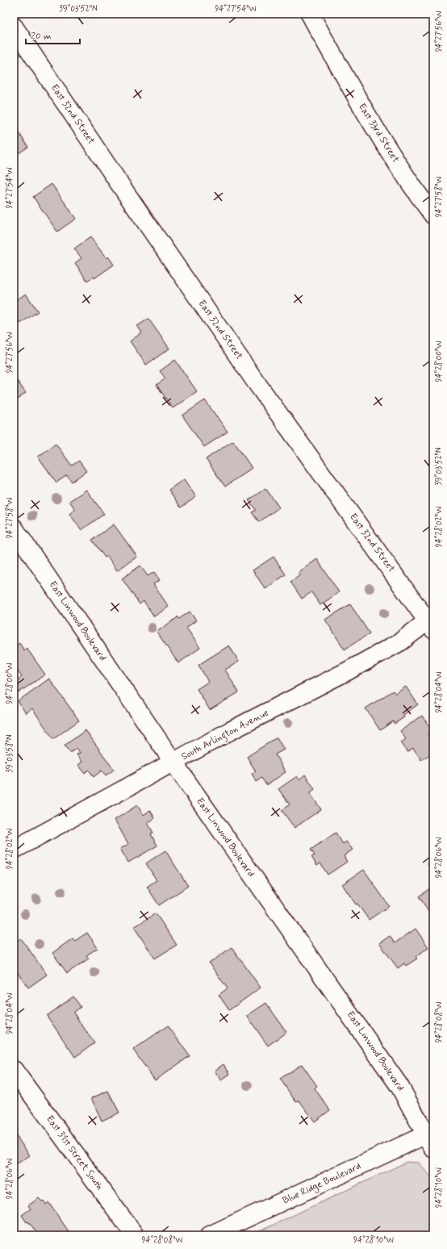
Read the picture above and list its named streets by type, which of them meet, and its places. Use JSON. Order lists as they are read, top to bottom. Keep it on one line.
{"streets":{"street":["East 32nd Street","East 33rd Street","East Linwood Boulevard","South Arlington Avenue","East 31st Street South","Blue Ridge Boulevard"]},"crossings":[["East 32nd Street","South Arlington Avenue"],["East Linwood Boulevard","South Arlington Avenue"],["East Linwood Boulevard","Blue Ridge Boulevard"]],"scale_bar":"20 m","coordinates":["39°03'52\"N","94°27'54\"W","94°27'56\"W","94°27'58\"W","94°28'00\"W","94°28'02\"W","94°28'04\"W","39°03'58\"N","94°28'06\"W","94°28'08\"W","94°28'10\"W"]}
